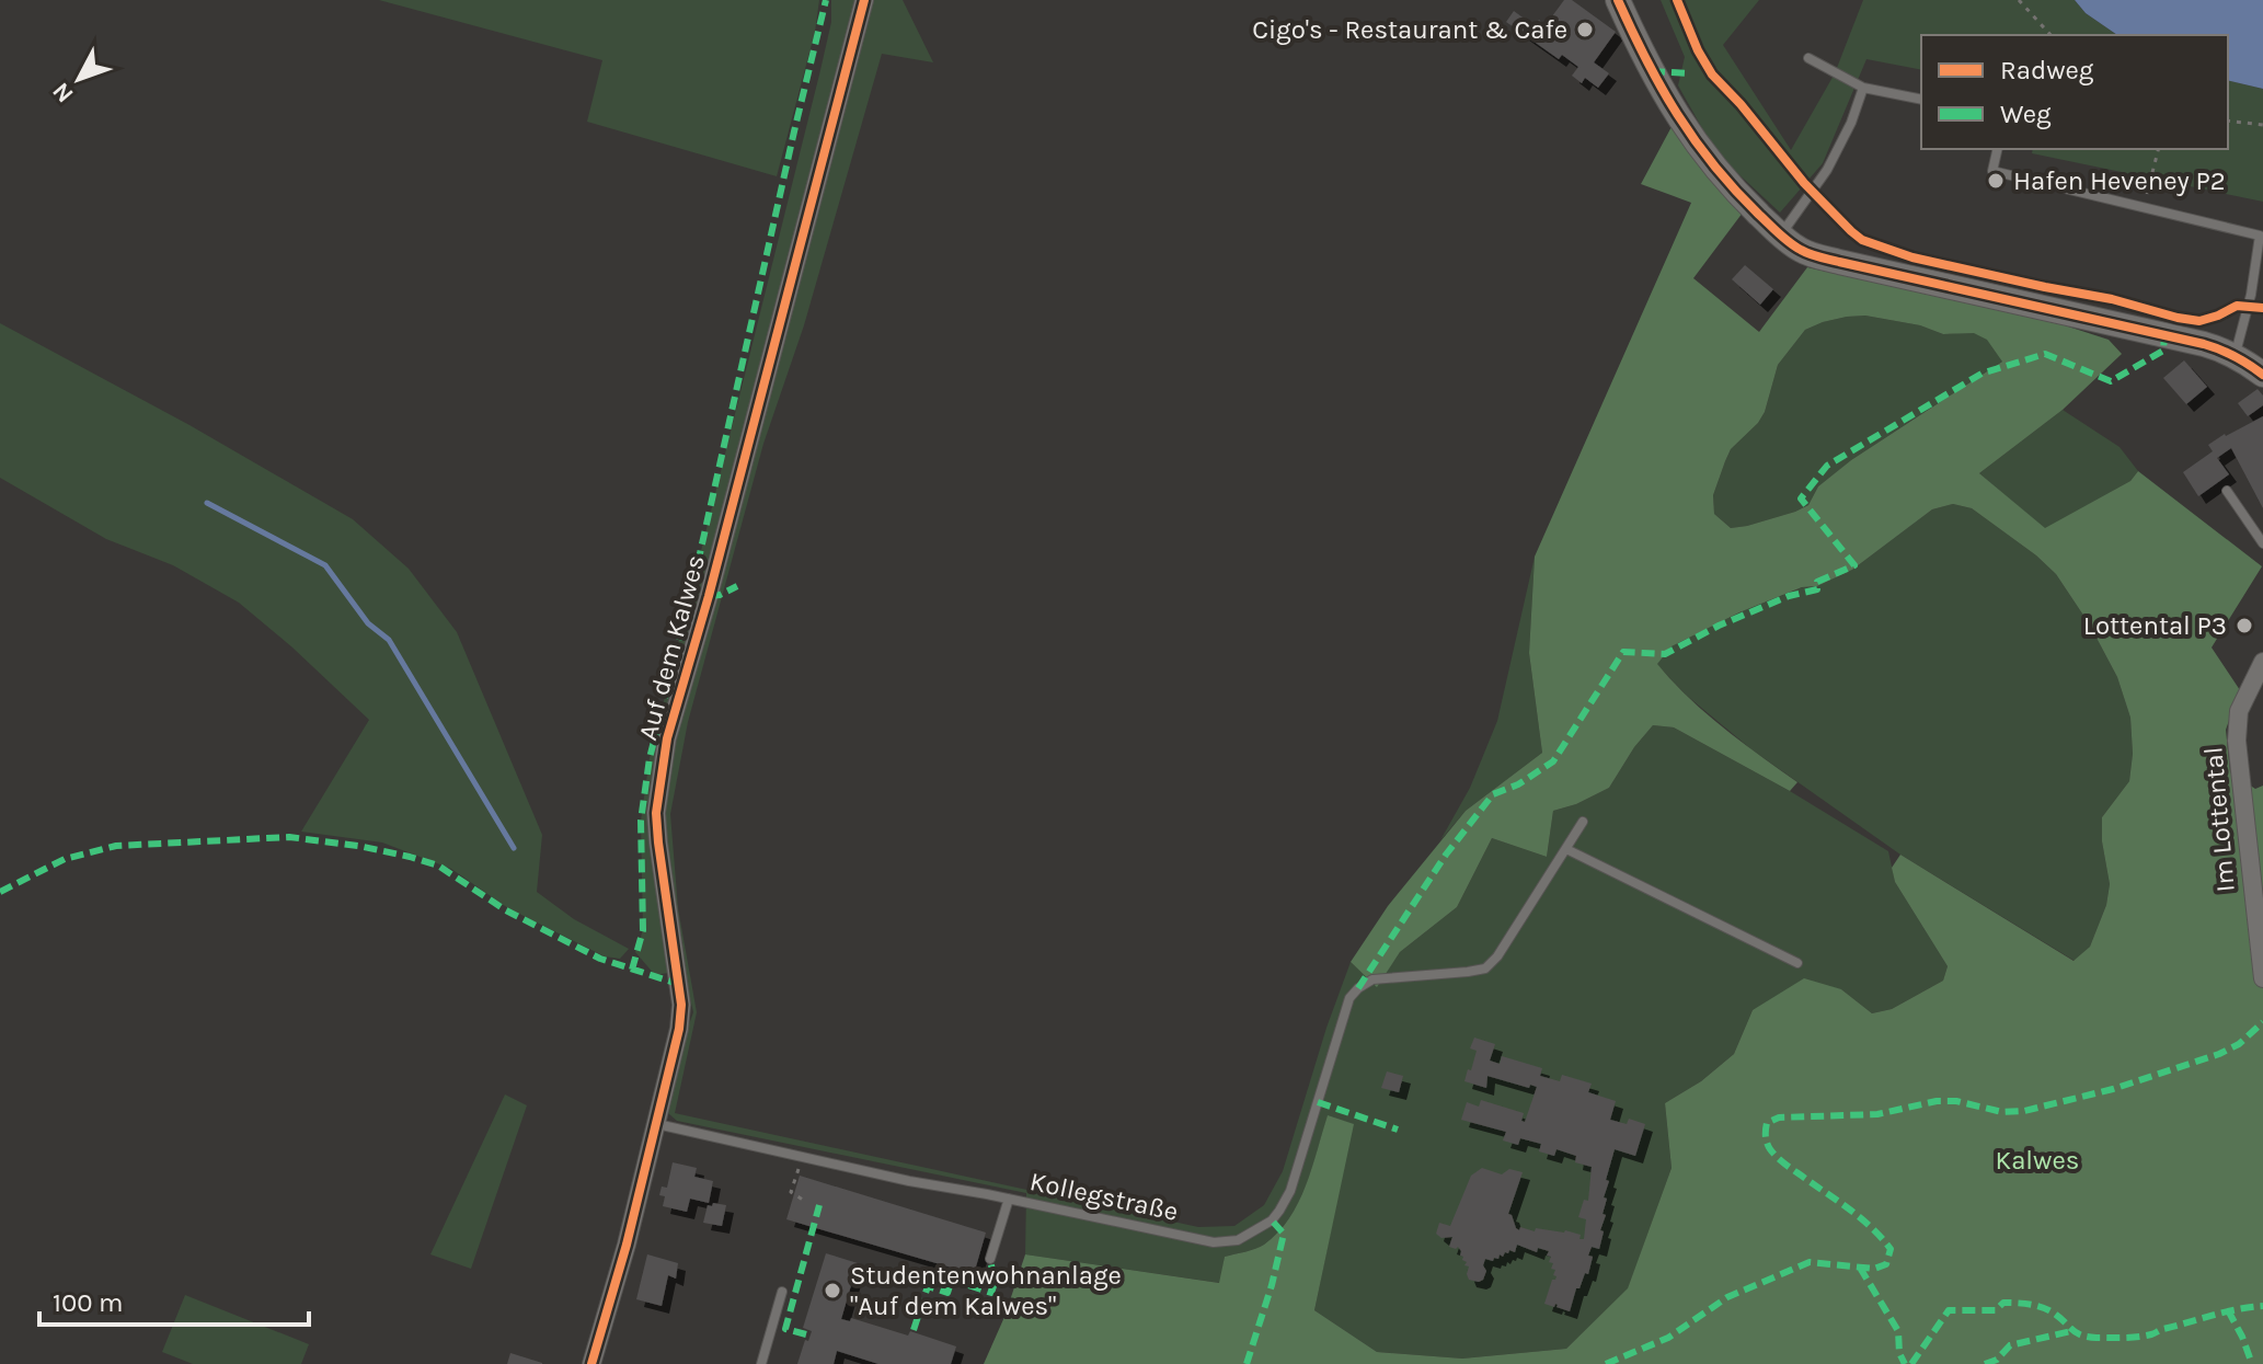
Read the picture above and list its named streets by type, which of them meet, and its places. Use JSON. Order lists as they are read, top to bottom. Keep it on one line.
{"streets":{"street":["Auf dem Kalwes","Im Lottental"],"lane":["Kollegstraße"]},"crossings":[["Auf dem Kalwes","Kollegstraße"]],"parks":["Kalwes"],"places":["Cigo's - Restaurant & Cafe","Hafen Heveney P2","Lottental P3","Studentenwohnanlage \"Auf dem Kalwes\""],"legend":["Radweg","Weg"],"scale_bar":"100 m","north":"bottom left"}
